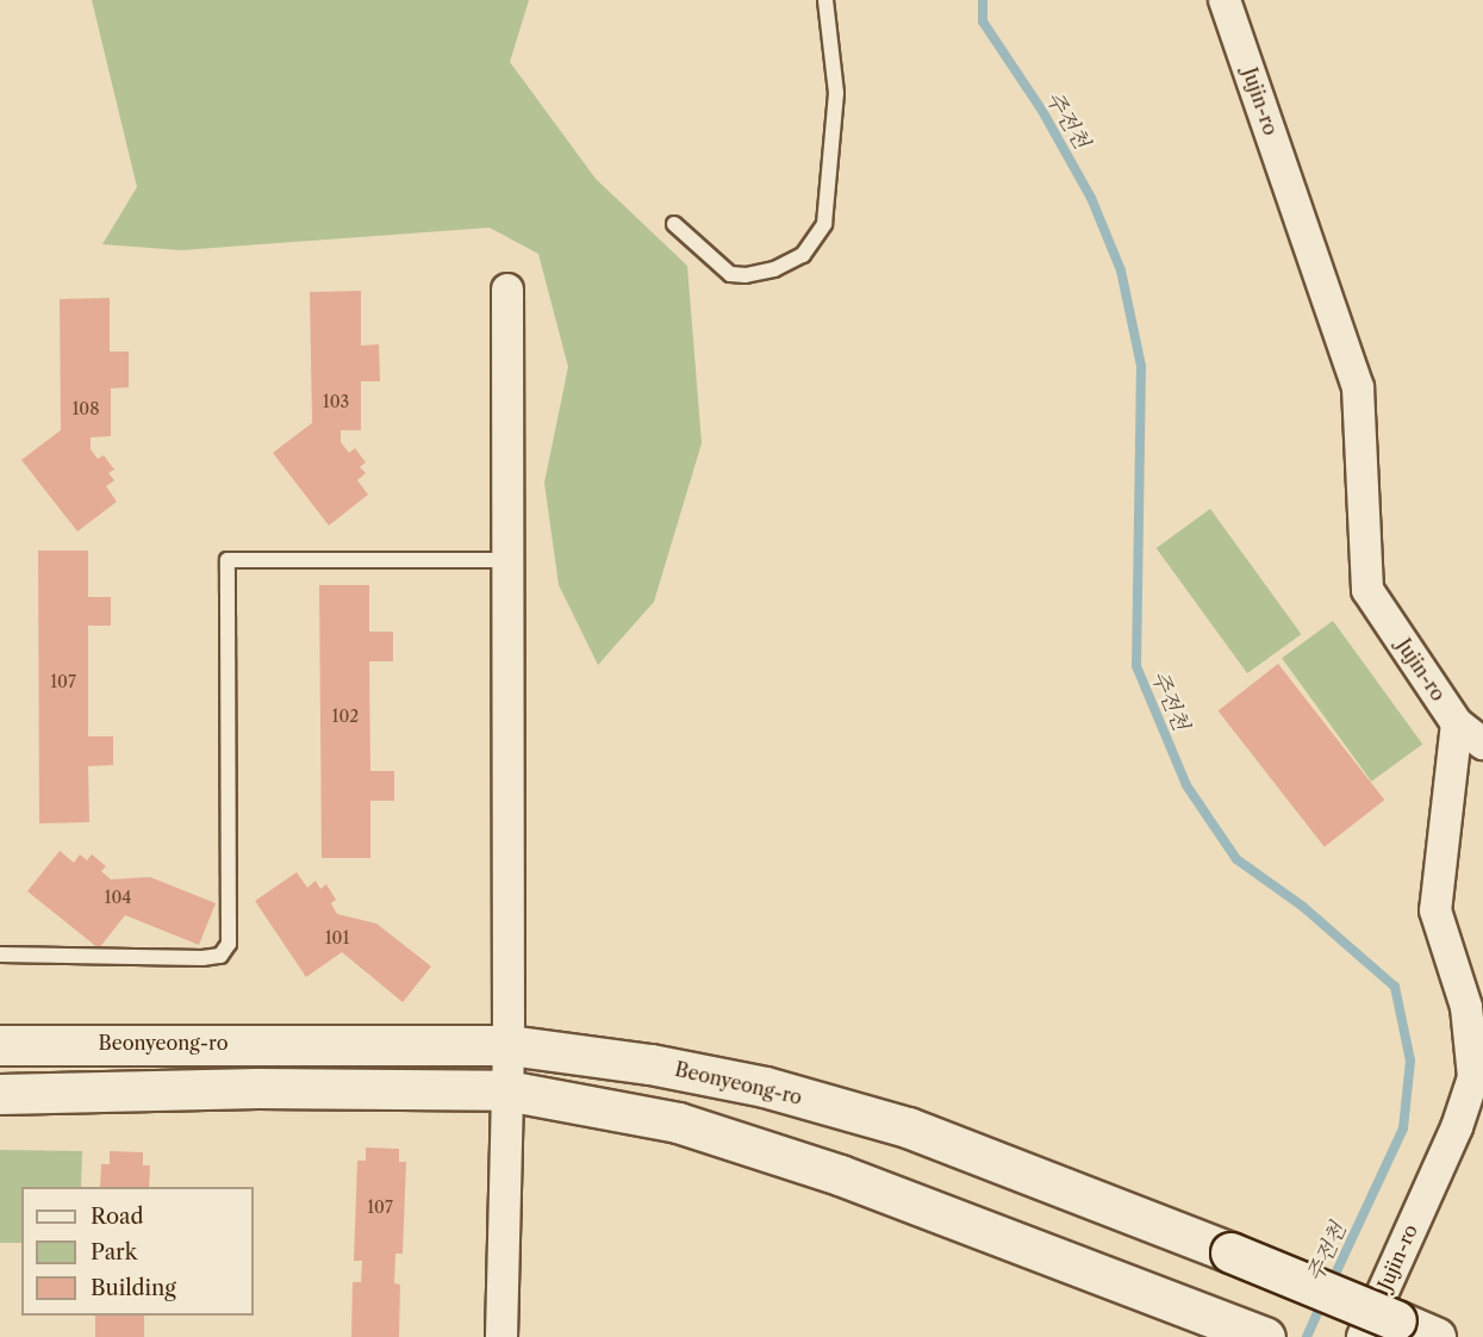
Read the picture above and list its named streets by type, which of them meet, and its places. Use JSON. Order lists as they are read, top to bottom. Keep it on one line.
{"streets":{"main road":["Beonyeong-ro"],"street":["Jujin-ro"]},"crossings":[["Jujin-ro","Beonyeong-ro"]],"water":["주전천"],"house_numbers":["103","108","107","102","104","101","107"],"legend":["Road","Park","Building"]}
